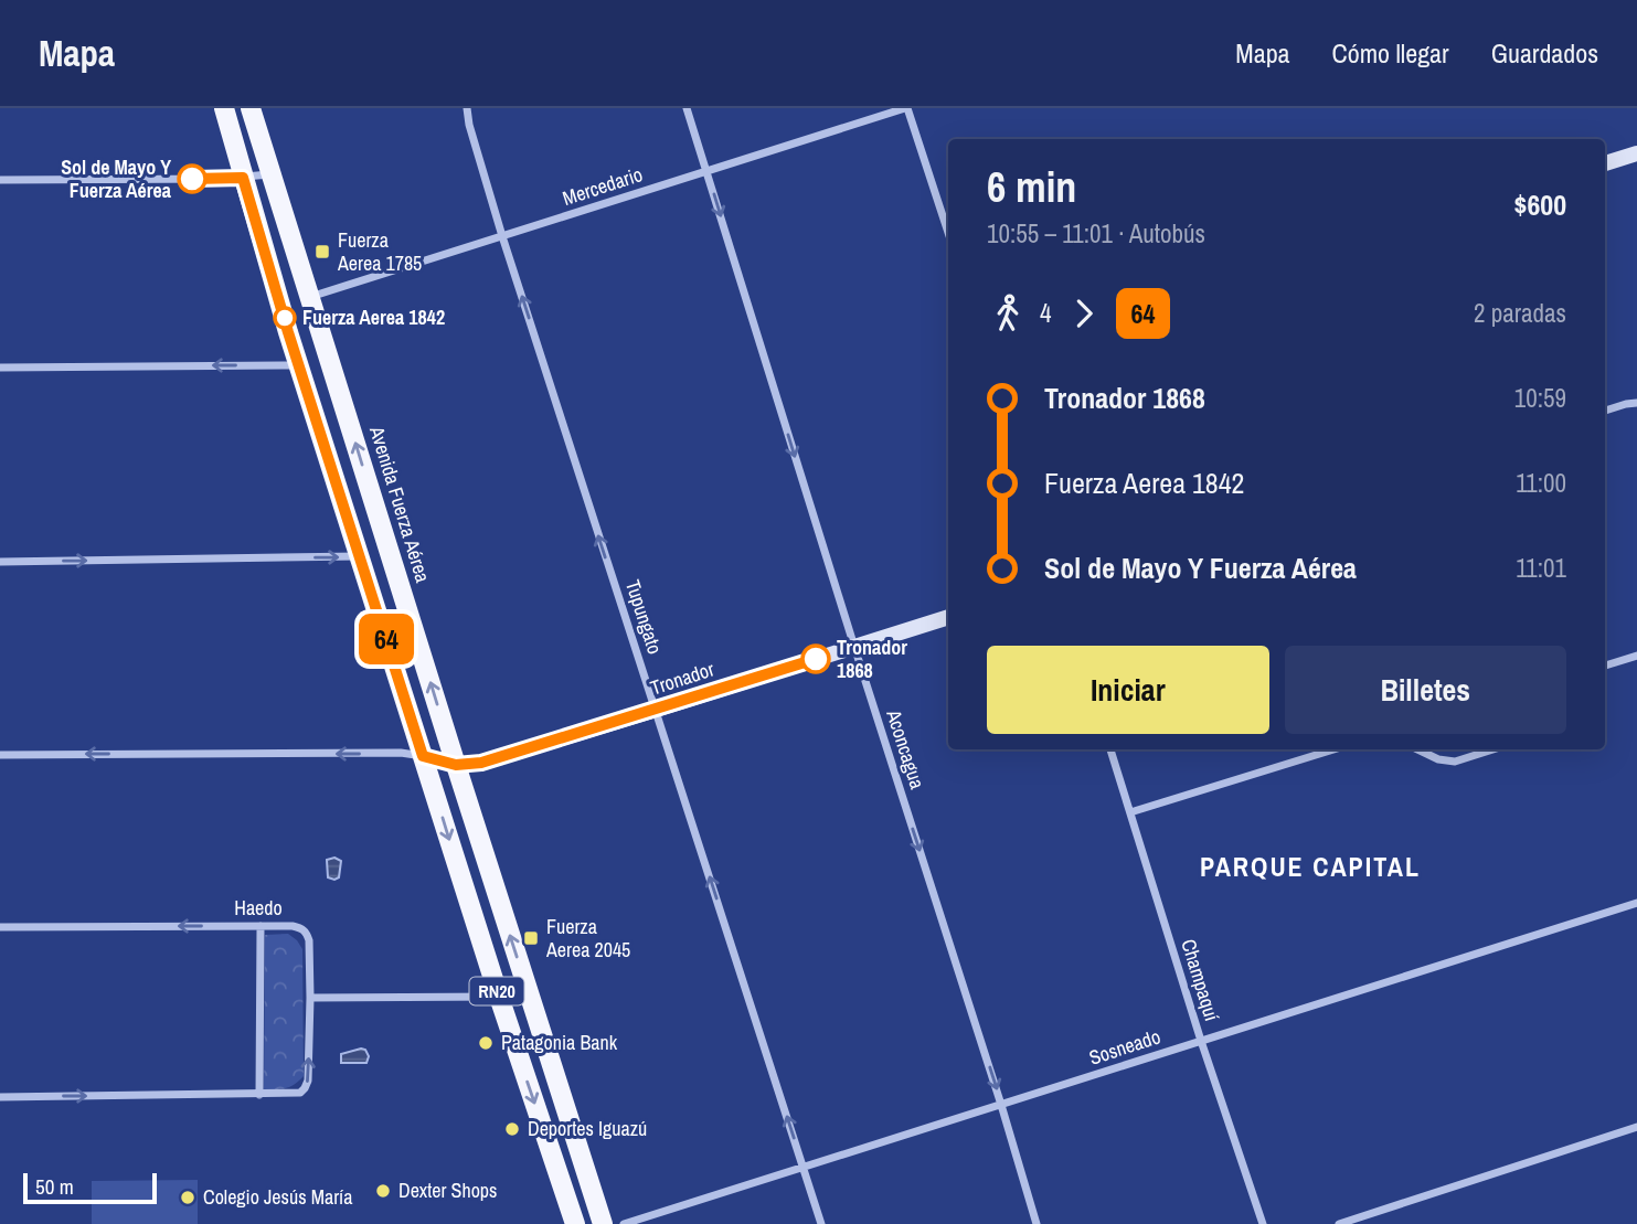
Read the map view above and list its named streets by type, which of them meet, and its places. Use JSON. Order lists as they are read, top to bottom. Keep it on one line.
{"streets":{"main road":["Avenida Fuerza Aérea","Tronador","RN20"],"street":["Mercedario","Tupungato","Aconcagua","Haedo","Champaquí","Sosneado"]},"crossings":[["Mercedario","Avenida Fuerza Aérea"],["Mercedario","Tupungato"],["Mercedario","Aconcagua"],["Avenida Fuerza Aérea","Tronador"],["Tupungato","Tronador"],["Tupungato","Sosneado"],["Tronador","Aconcagua"],["Tronador","RN20"],["Aconcagua","Sosneado"],["Champaquí","Sosneado"]],"one_way":["Tupungato","Aconcagua","Haedo"],"districts":["PARQUE CAPITAL"],"places":{"other":["Sol de Mayo Y Fuerza Aérea","Fuerza Aerea 1842","Tronador 1868","Patagonia Bank","Deportes Iguazú","Dexter Shops","Colegio Jesús María"],"transit":["Fuerza Aerea 1785","Fuerza Aerea 2045"]},"lines":["bus line 64"],"scale_bar":"50 m","page":{"header":"Mapa","nav":["Mapa","Cómo llegar","Guardados"],"on_map":"64","heading":["6 min","10:55 – 11:01 · Autobús","$600"],"legs":["4","64","2 paradas"],"list":[{"name":"Tronador 1868","value":"10:59"},{"name":"Fuerza Aerea 1842","value":"11:00"},{"name":"Sol de Mayo Y Fuerza Aérea","value":"11:01"}],"buttons":["Iniciar","Billetes"],"scale":"50 m"}}
